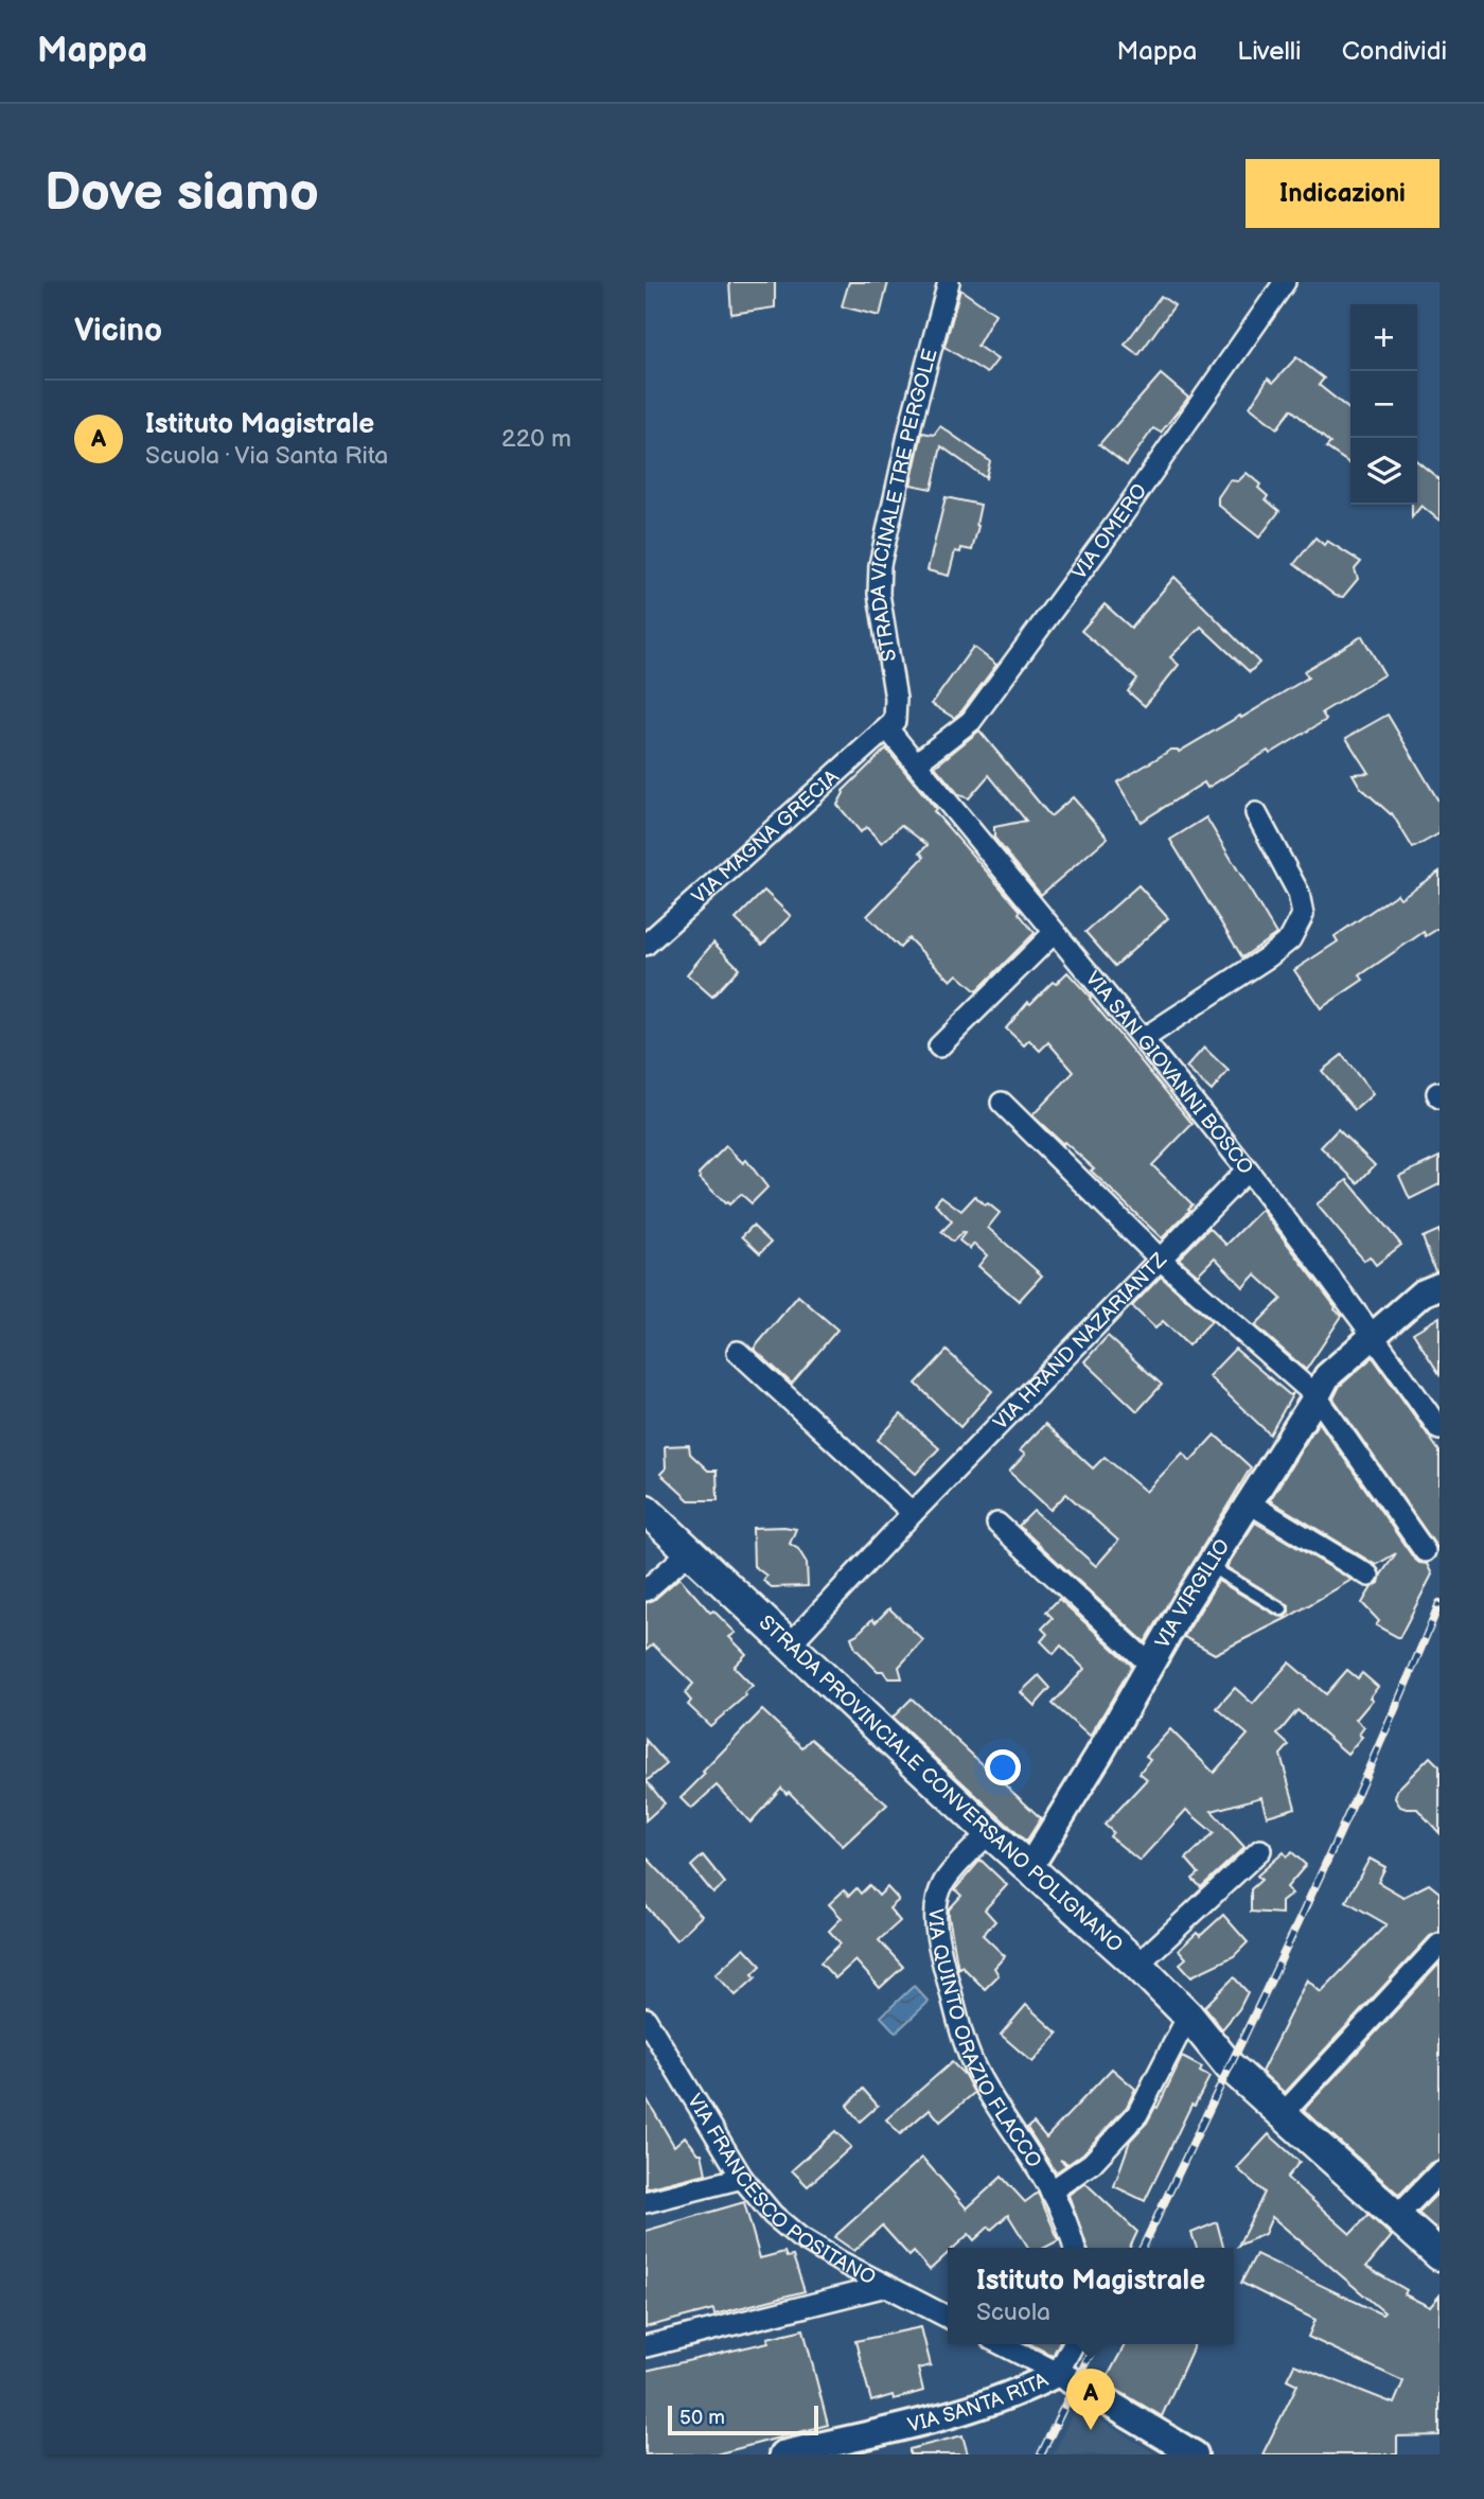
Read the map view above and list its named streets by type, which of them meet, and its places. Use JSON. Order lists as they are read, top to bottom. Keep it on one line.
{"streets":{"main road":["STRADA PROVINCIALE CONVERSANO POLIGNANO"],"street":["STRADA VICINALE TRE PERGOLE","VIA OMERO","VIA MAGNA GRECIA","VIA SAN GIOVANNI BOSCO","VIA HRAND NAZARIANTZ","VIA VIRGILIO","VIA QUINTO ORAZIO FLACCO","VIA FRANCESCO POSITANO","VIA SANTA RITA"]},"crossings":[["STRADA VICINALE TRE PERGOLE","VIA MAGNA GRECIA"],["STRADA VICINALE TRE PERGOLE","VIA SAN GIOVANNI BOSCO"],["VIA OMERO","VIA SAN GIOVANNI BOSCO"],["VIA MAGNA GRECIA","VIA SAN GIOVANNI BOSCO"],["VIA SAN GIOVANNI BOSCO","VIA HRAND NAZARIANTZ"],["VIA SAN GIOVANNI BOSCO","VIA VIRGILIO"],["VIA HRAND NAZARIANTZ","STRADA PROVINCIALE CONVERSANO POLIGNANO"],["VIA VIRGILIO","STRADA PROVINCIALE CONVERSANO POLIGNANO"],["STRADA PROVINCIALE CONVERSANO POLIGNANO","VIA QUINTO ORAZIO FLACCO"]],"scale_bar":"50 m","page":{"header":"Mappa","nav":["Mappa","Livelli","Condividi"],"buttons":"Indicazioni","title":"Dove siamo","heading":"Vicino","map_buttons":["+","−"],"list":[{"mark":"A","name":"Istituto Magistrale","note":"Scuola · Via Santa Rita","value":"220 m"}],"popup":["Istituto Magistrale","Scuola"],"pins":"A","scale":"50 m"}}
